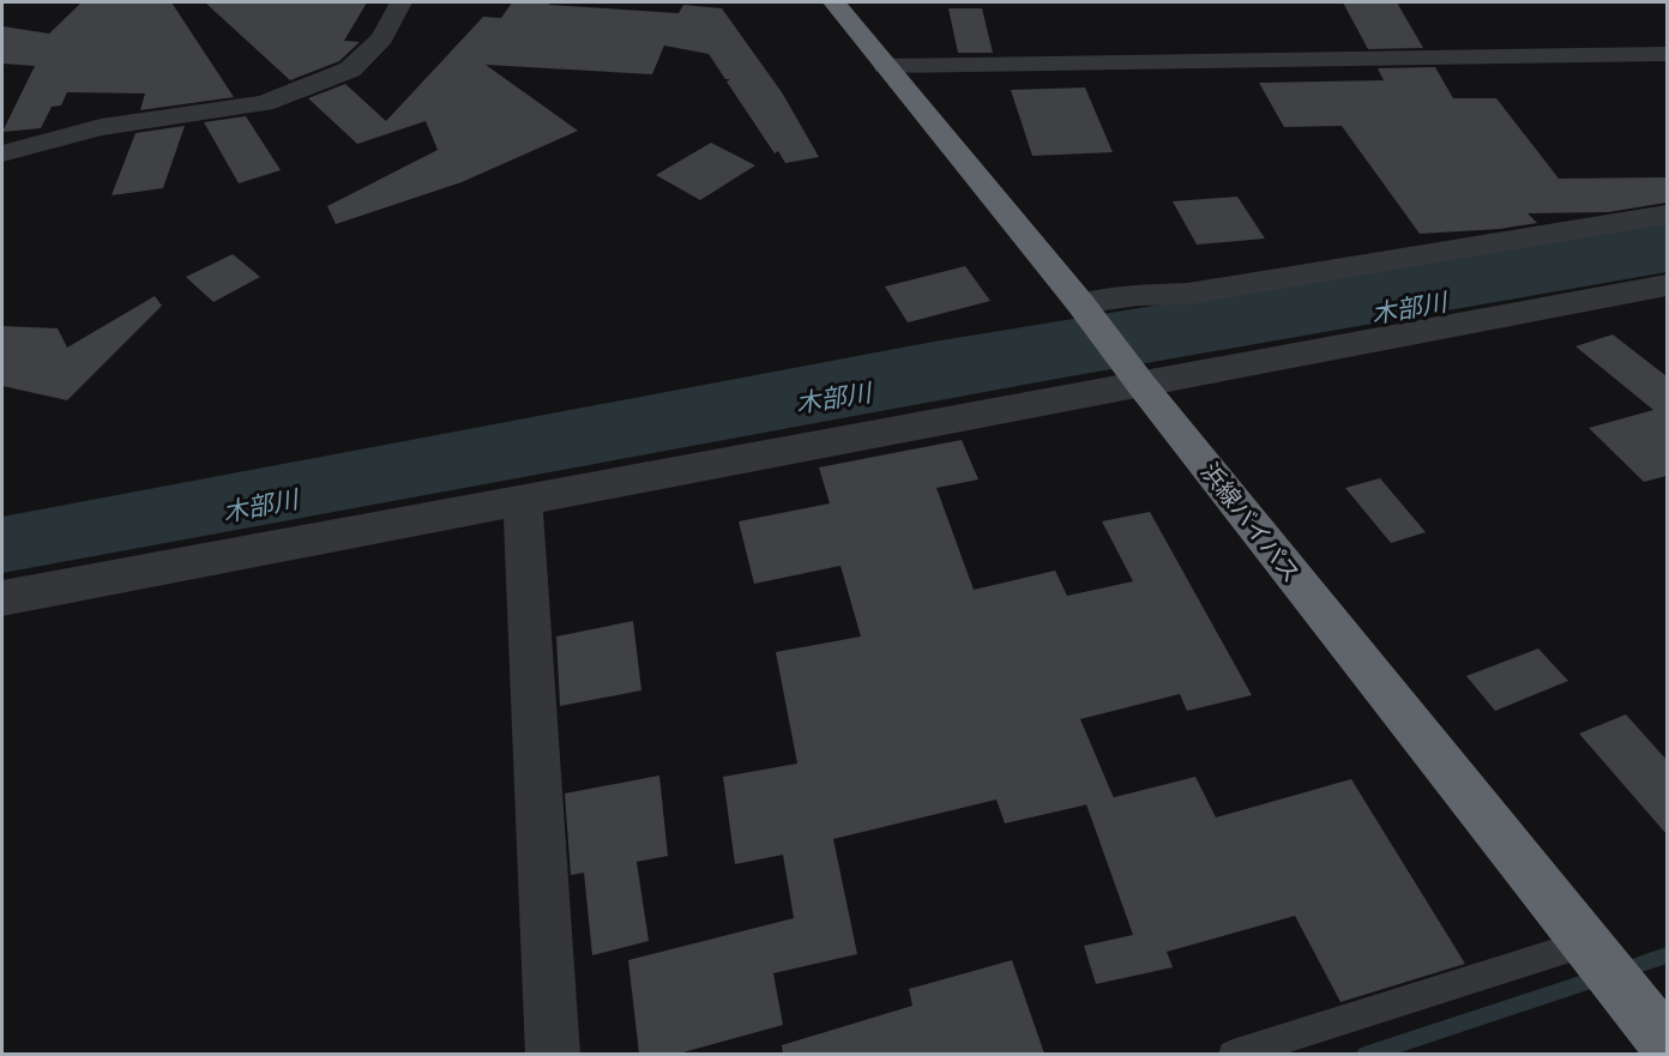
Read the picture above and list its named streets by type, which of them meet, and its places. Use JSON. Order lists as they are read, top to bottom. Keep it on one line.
{"streets":{"highway":["浜線バイパス"]},"water":["木部川"]}
